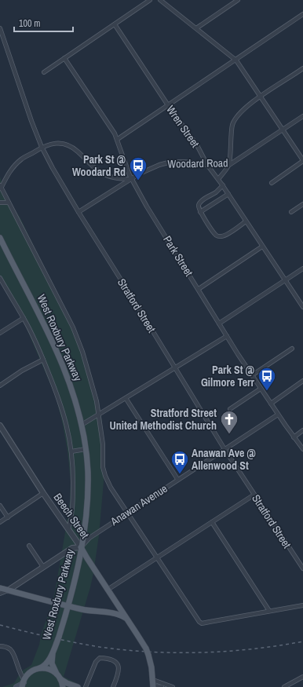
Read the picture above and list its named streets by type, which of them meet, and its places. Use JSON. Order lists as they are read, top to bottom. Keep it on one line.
{"streets":{"main road":["West Roxbury Parkway","Beech Street"],"street":["Wren Street","Woodard Road","Park Street","Stratford Street","Anawan Avenue"]},"crossings":[["Wren Street","Woodard Road"],["Woodard Road","Park Street"],["Woodard Road","Stratford Street"],["Park Street","Anawan Avenue"],["Stratford Street","Anawan Avenue"],["West Roxbury Parkway","Anawan Avenue"],["West Roxbury Parkway","Beech Street"],["Anawan Avenue","Beech Street"]],"places":{"bus stop":["Park St @ Woodard Rd","Park St @ Gilmore Terr","Anawan Ave @ Allenwood St"],"church":["Stratford Street United Methodist Church"]},"scale_bar":"100 m"}
